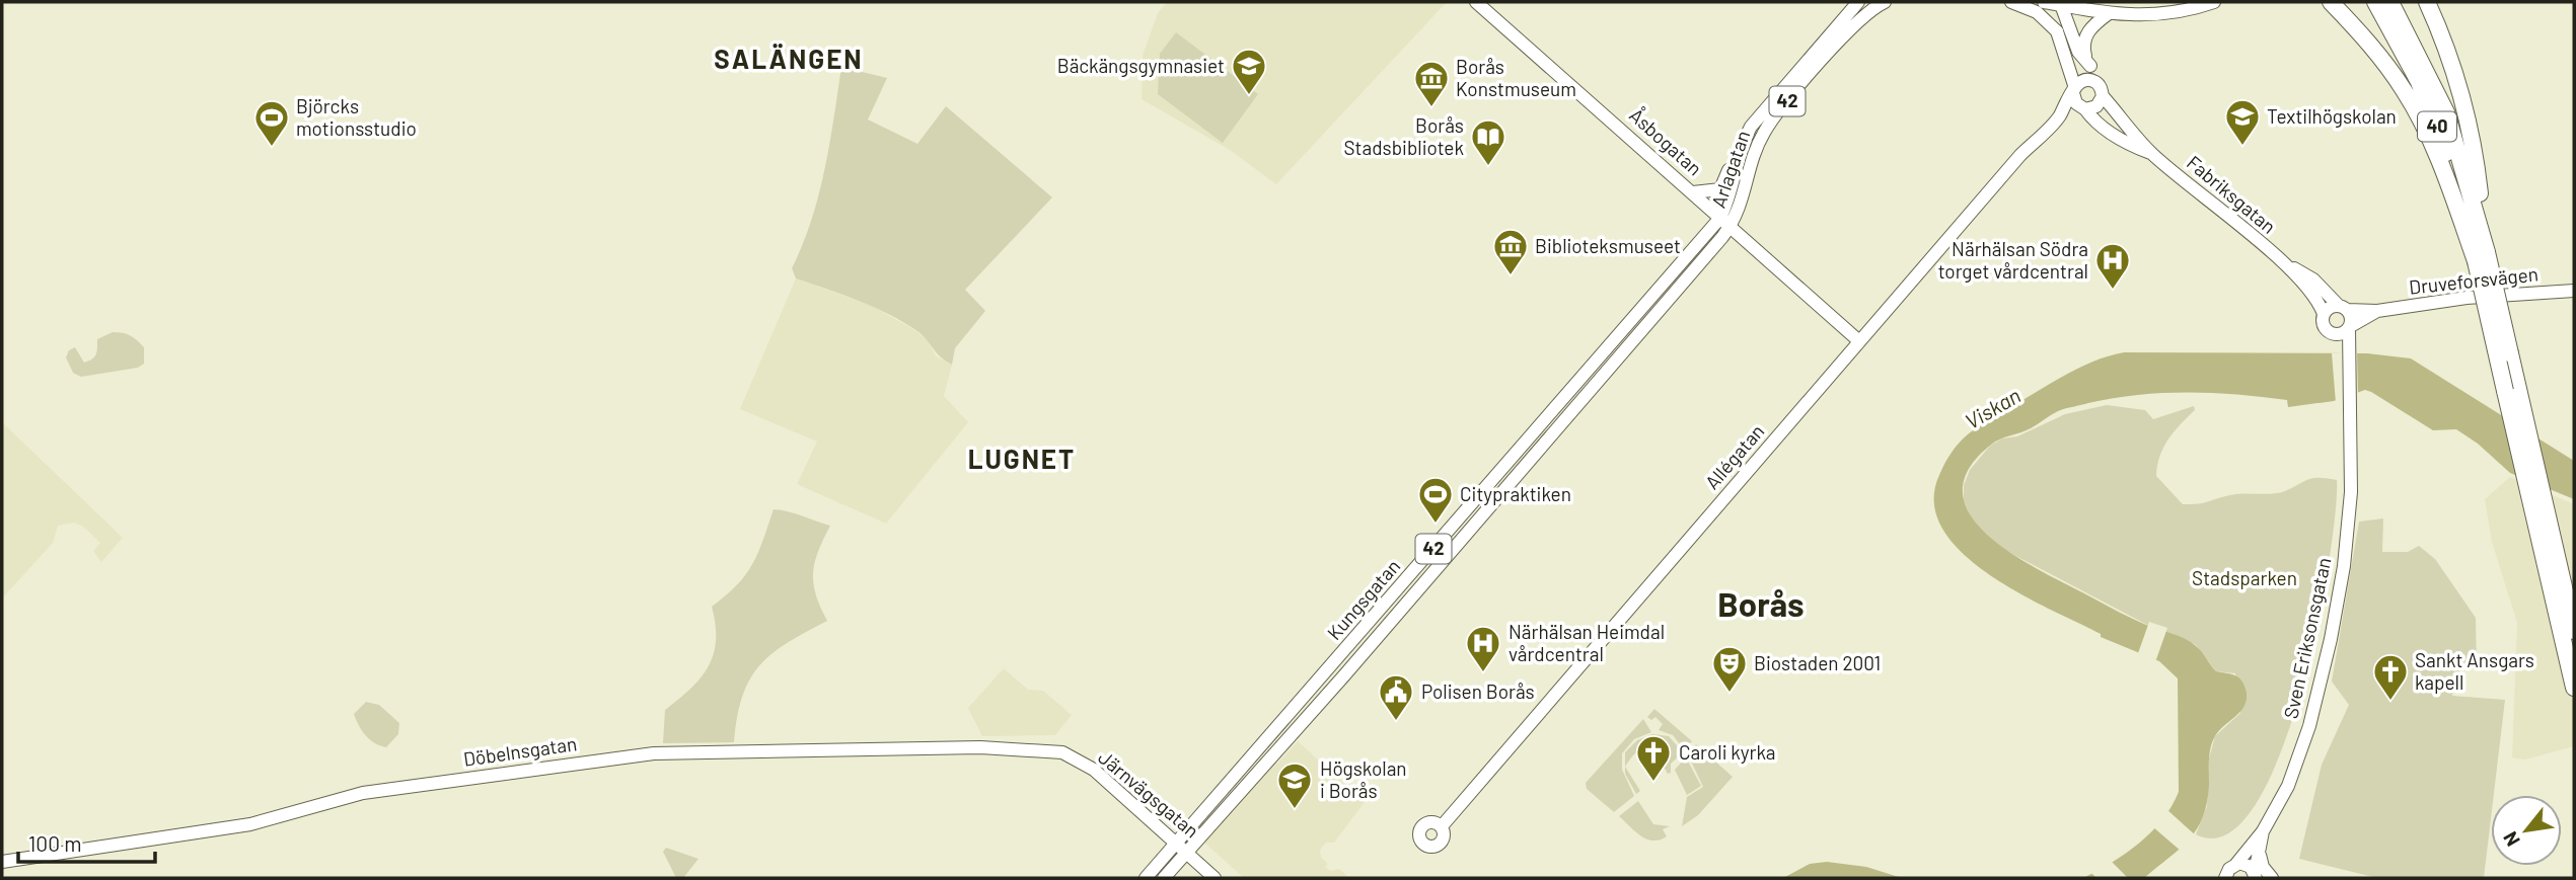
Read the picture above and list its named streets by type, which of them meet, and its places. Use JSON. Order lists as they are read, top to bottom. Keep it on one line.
{"streets":{"highway":["40"],"street":["42","Åsbogatan","Arlagatan","Fabriksgatan","Druveforsvägen","Allégatan","Kungsgatan","Sven Eriksonsgatan","Döbelnsgatan","Järnvägsgatan"]},"crossings":[["Åsbogatan","Arlagatan"],["Åsbogatan","Allégatan"],["Åsbogatan","Kungsgatan"],["Arlagatan","Kungsgatan"],["Fabriksgatan","Druveforsvägen"],["Fabriksgatan","Allégatan"],["Kungsgatan","Järnvägsgatan"],["Döbelnsgatan","Järnvägsgatan"]],"districts":["SALÄNGEN","LUGNET","Borås"],"water":["Viskan"],"parks":["Stadsparken"],"places":{"school or university":["Bäckängsgymnasiet","Textilhögskolan","Högskolan i Borås"],"museum":["Borås Konstmuseum","Biblioteksmuseet"],"sports":["Björcks motionsstudio","Citypraktiken"],"library":["Borås Stadsbibliotek"],"hospital":["Närhälsan Södra torget vårdcentral","Närhälsan Heimdal vårdcentral"],"theatre":["Biostaden 2001"],"church":["Sankt Ansgars kapell","Caroli kyrka"],"public building":["Polisen Borås"]},"scale_bar":"100 m","north":"bottom left"}
